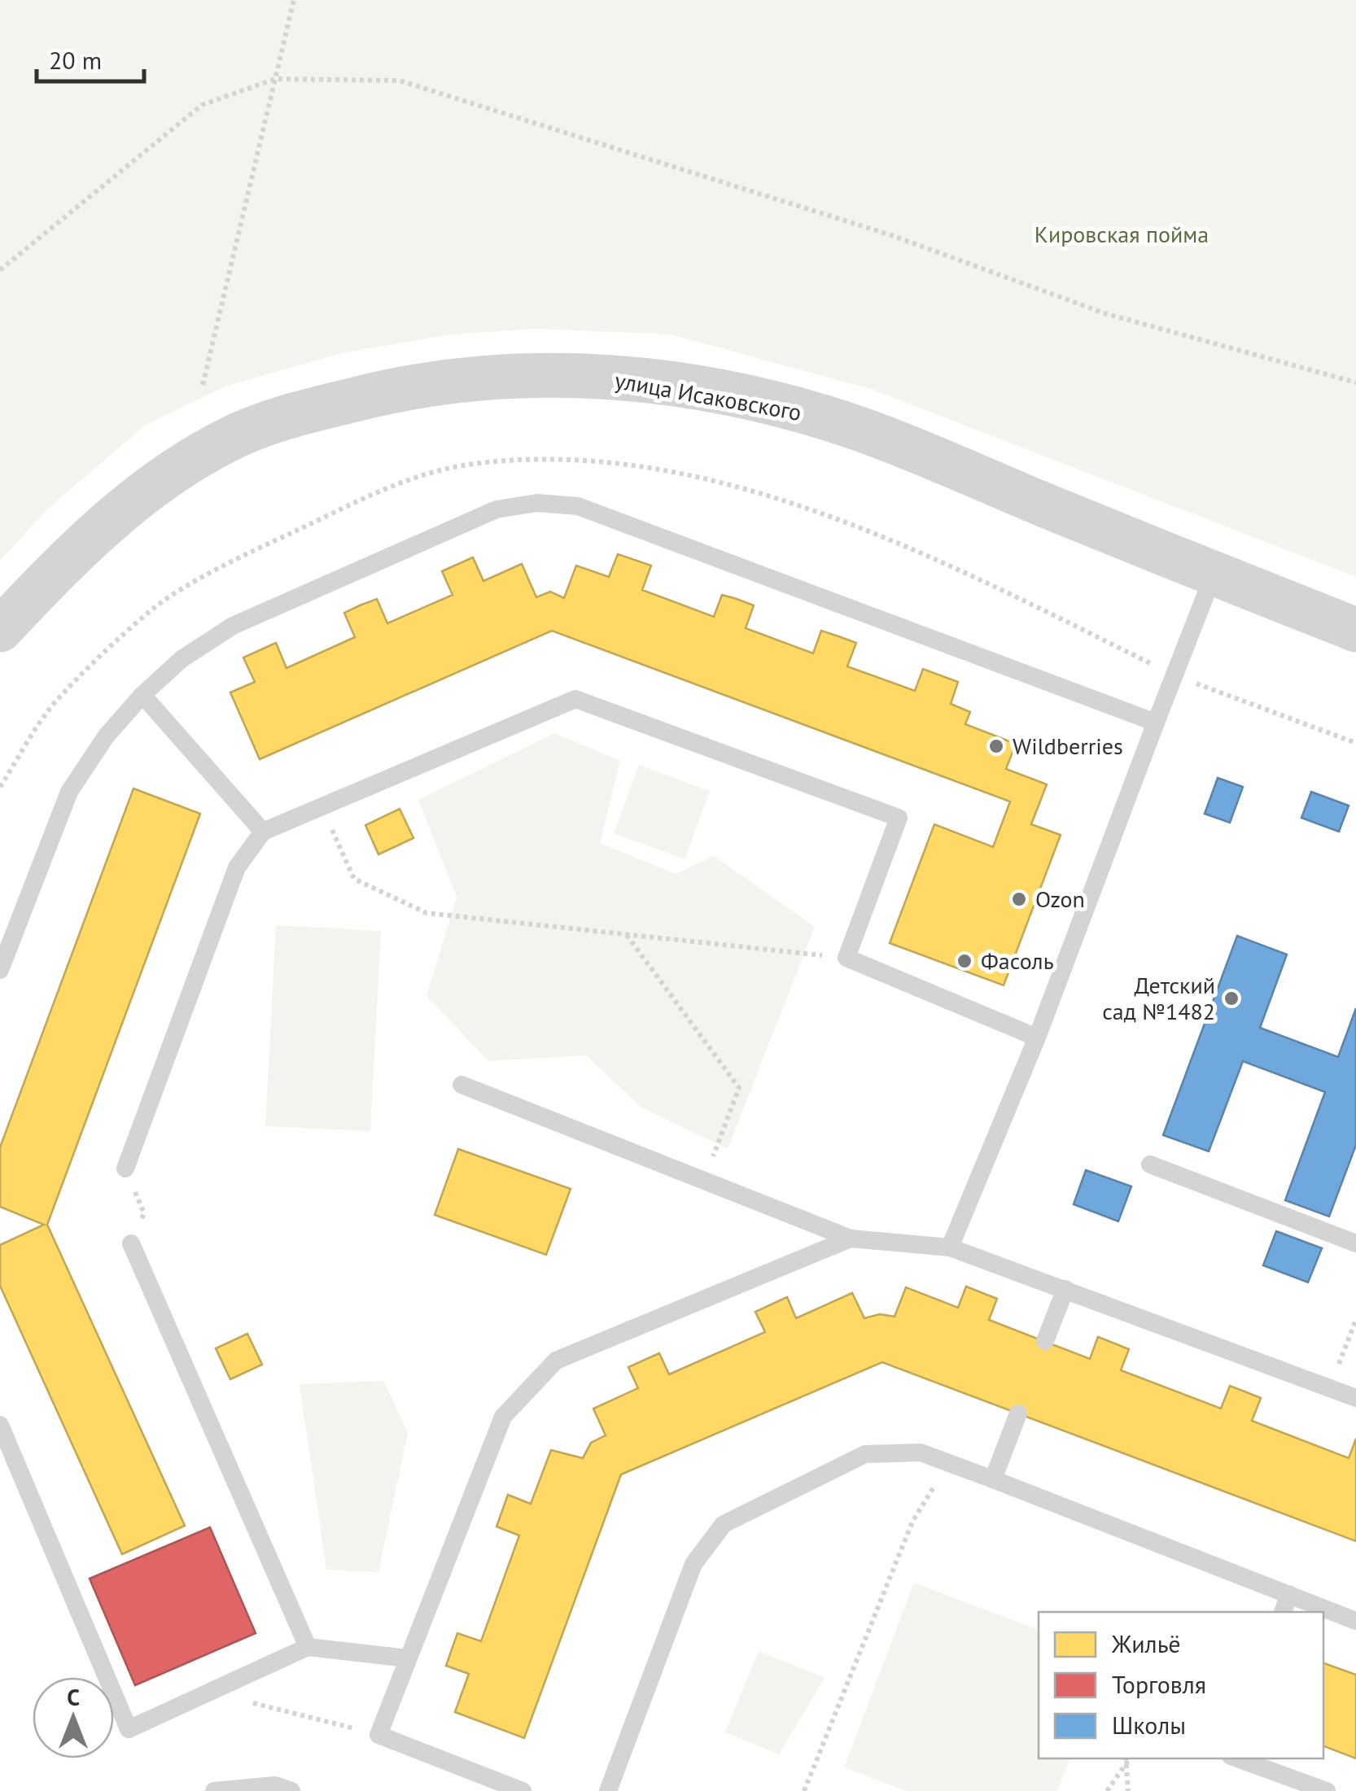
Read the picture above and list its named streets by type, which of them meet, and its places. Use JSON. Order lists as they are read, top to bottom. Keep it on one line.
{"streets":{"street":["улица Исаковского"]},"parks":["Кировская пойма"],"places":["Wildberries","Ozon","Фасоль","Детский сад №1482"],"legend":["Жильё","Торговля","Школы"],"scale_bar":"20 m","north":"top"}
